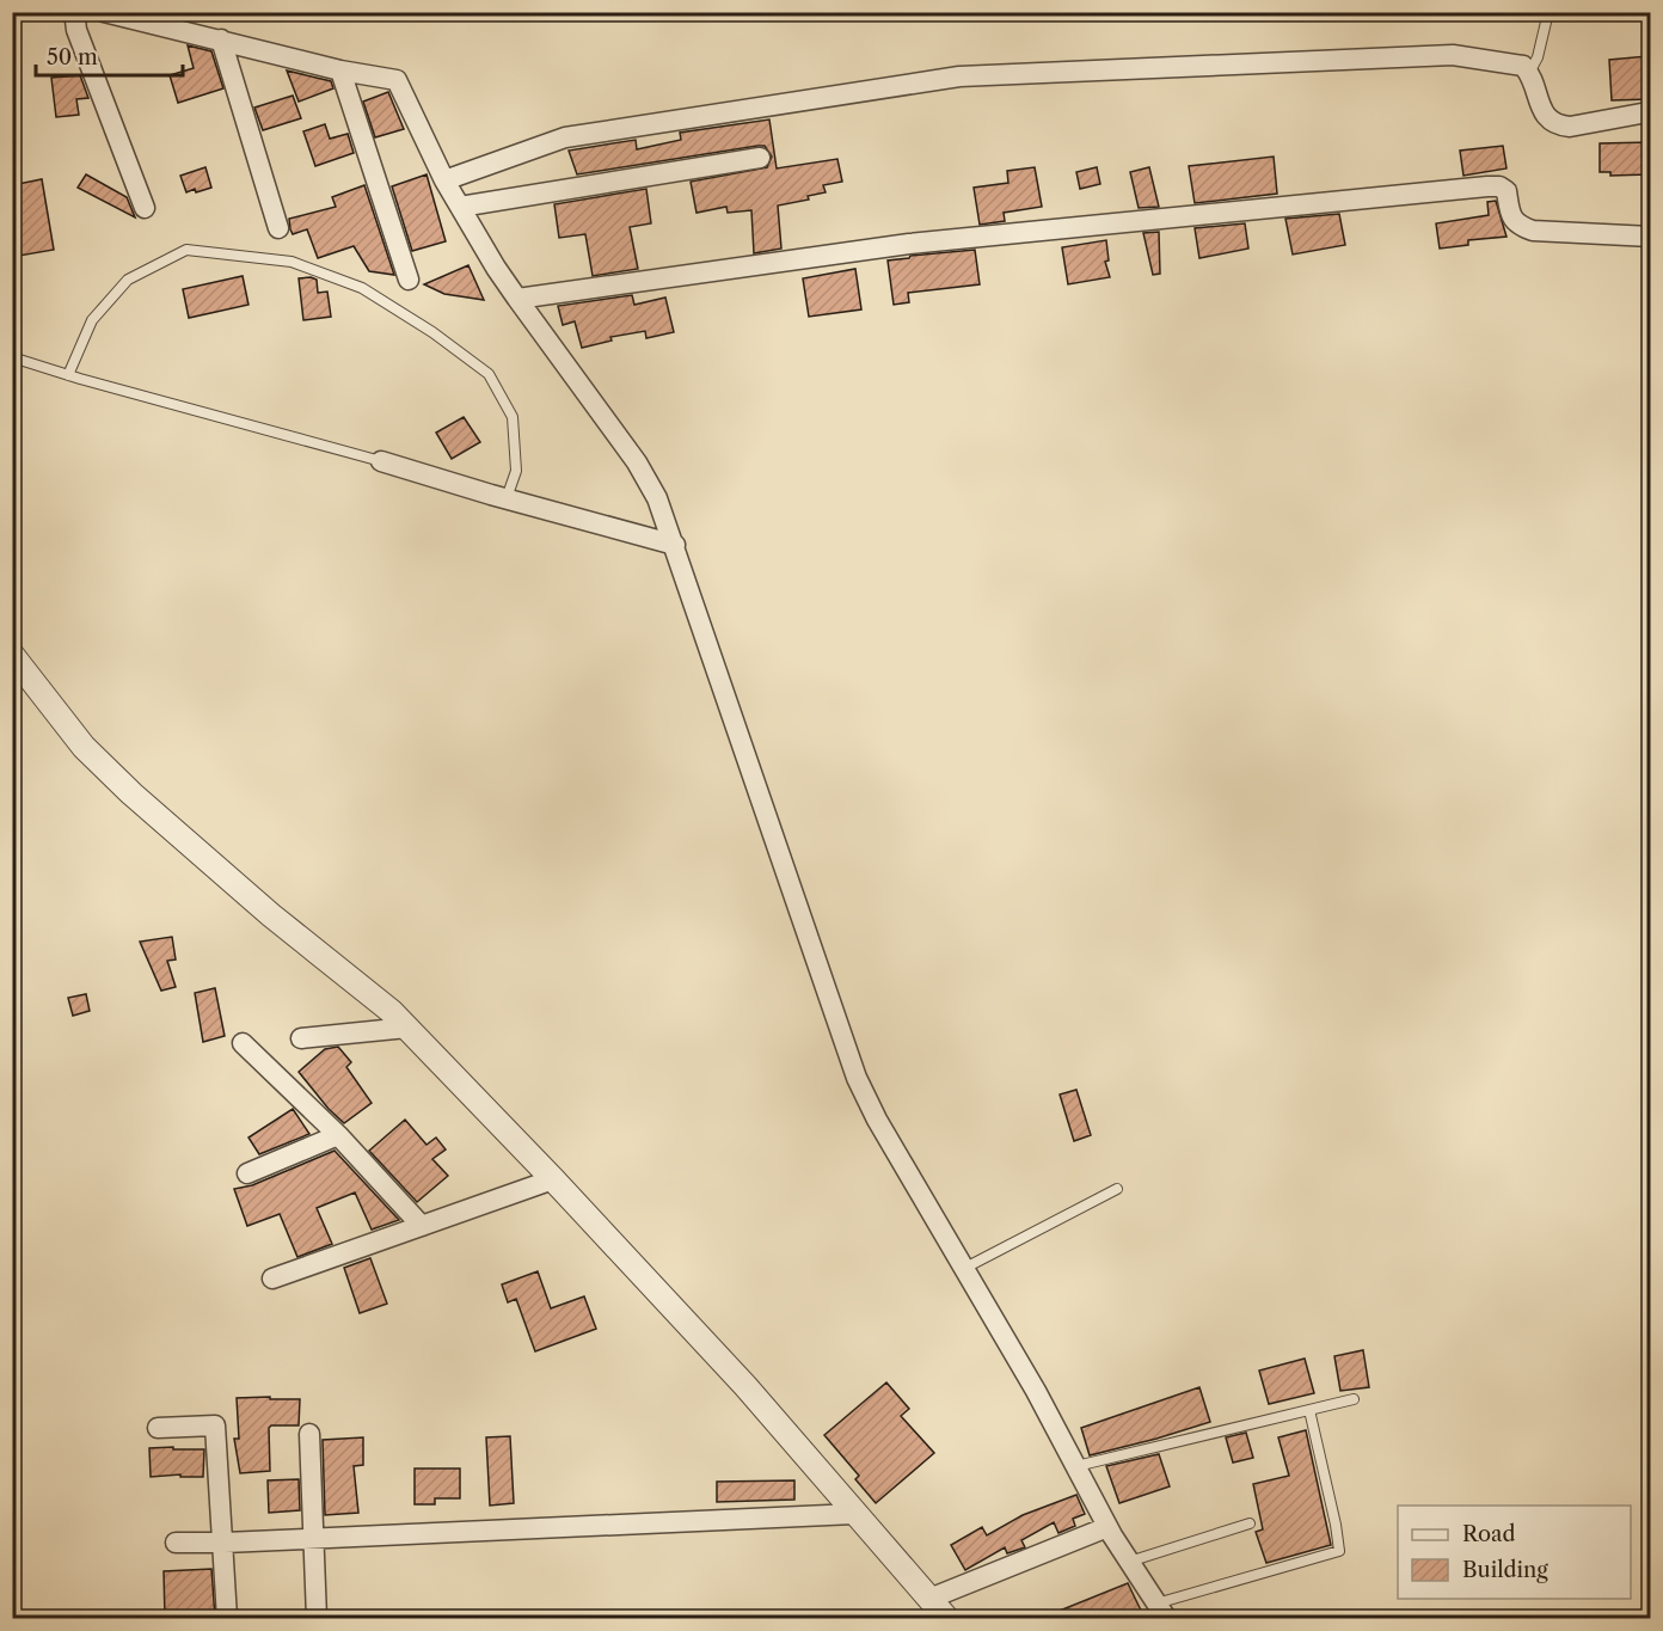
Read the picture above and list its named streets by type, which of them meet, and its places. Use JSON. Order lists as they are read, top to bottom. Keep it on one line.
{"legend":["Road","Building"],"scale_bar":"50 m"}
